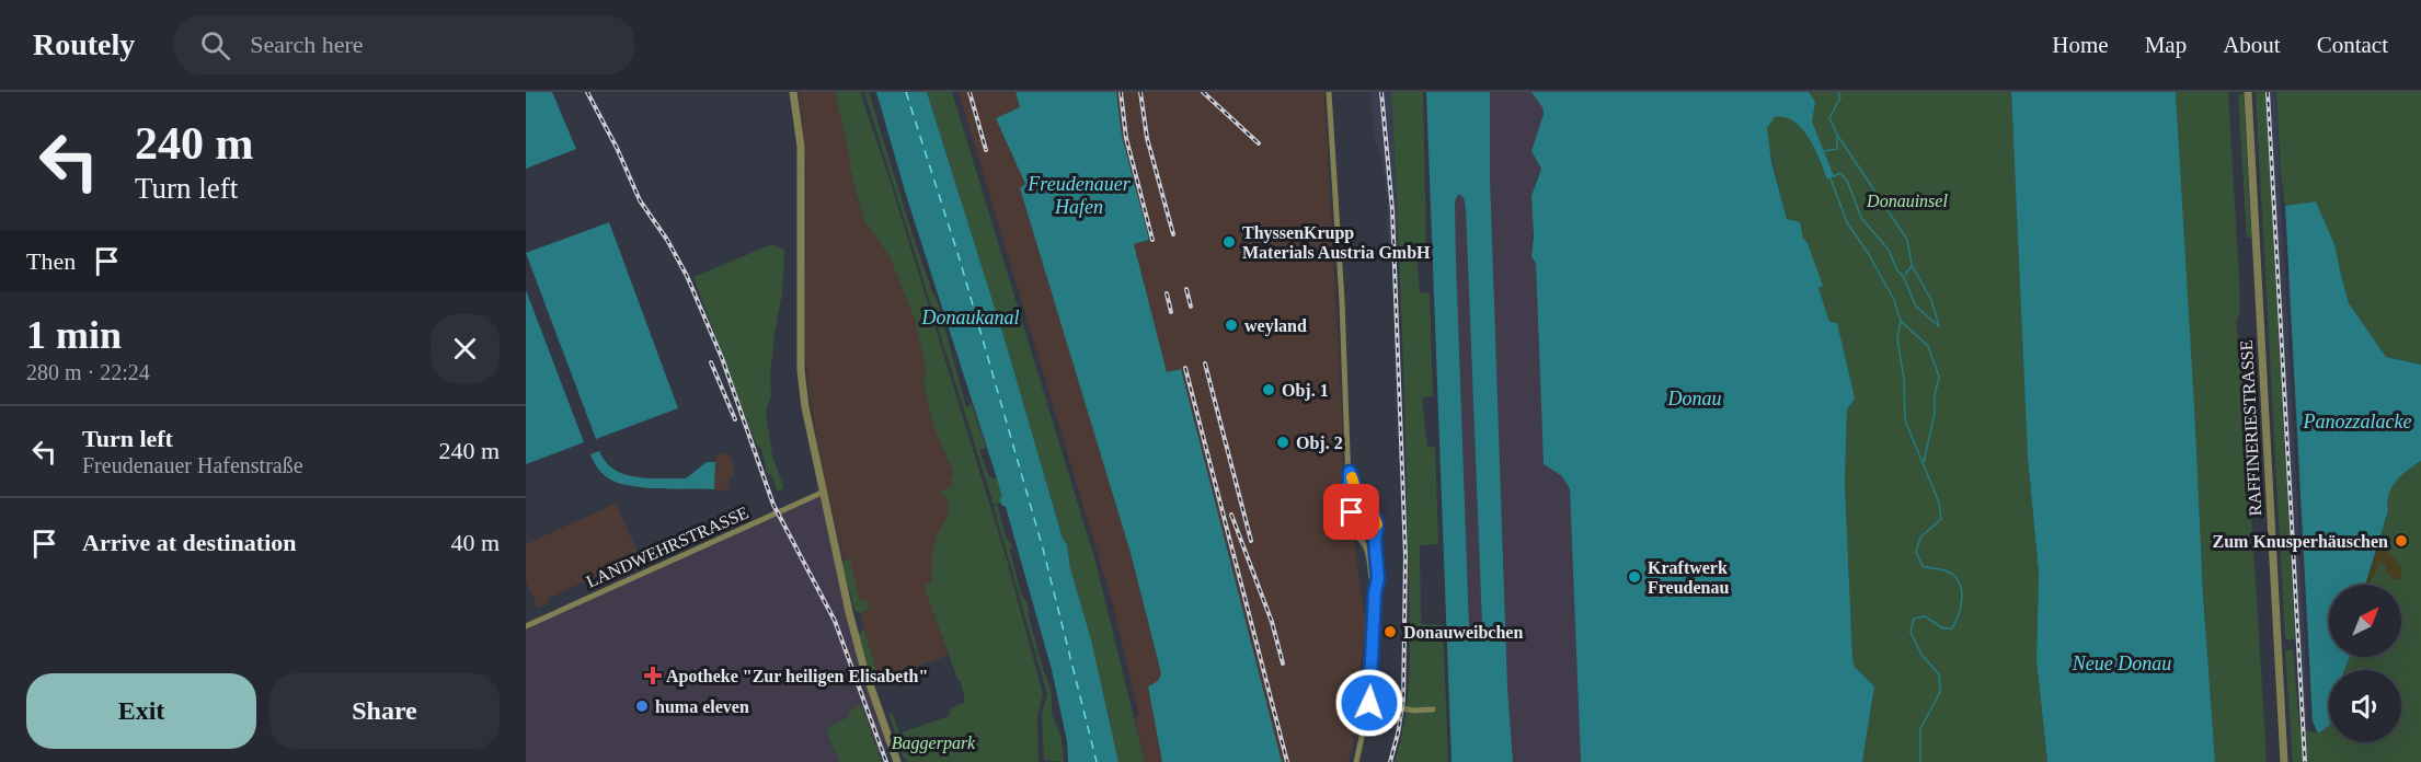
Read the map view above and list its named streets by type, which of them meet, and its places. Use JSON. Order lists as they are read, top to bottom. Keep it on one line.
{"streets":{"street":["RAFFINERIESTRASSE","LANDWEHRSTRASSE"]},"water":["Freudenauer Hafen","Donaukanal","Donau","Panozzalacke","Neue Donau"],"parks":["Donauinsel","Baggerpark"],"places":{"other":["ThyssenKrupp Materials Austria GmbH","weyland","Obj. 1","Obj. 2","Zum Knusperhäuschen","Kraftwerk Freudenau","Donauweibchen","huma eleven"],"health":["Apotheke \"Zur heiligen Elisabeth\""]},"north":"top right","page":{"header":"Routely","search":"Search here","nav":["Home","Map","About","Contact"],"turn":["240 m","Turn left"],"then":"Then","heading":["1 min","280 m · 22:24"],"list":[{"name":"Turn left","note":"Freudenauer Hafenstraße","value":"240 m"},{"name":"Arrive at destination","value":"40 m"}],"buttons":["Exit","Share"]}}
